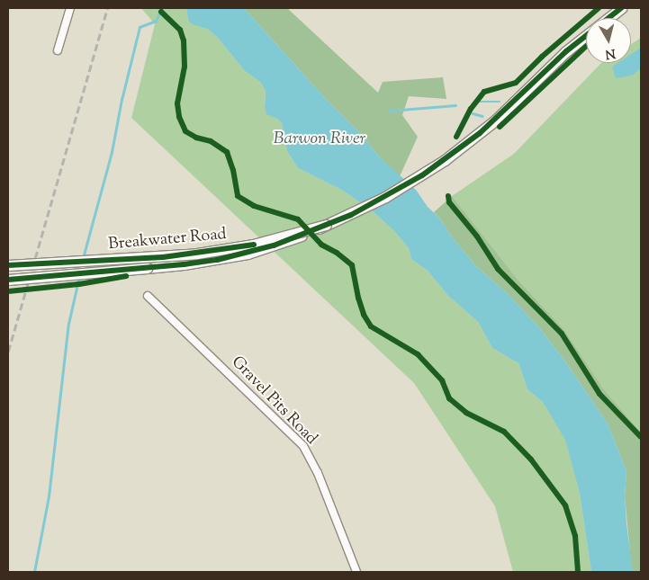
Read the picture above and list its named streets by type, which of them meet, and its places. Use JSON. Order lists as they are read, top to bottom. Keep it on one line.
{"streets":{"main road":["Breakwater Road"],"street":["Gravel Pits Road"]},"water":["Barwon River"],"north":"bottom"}
